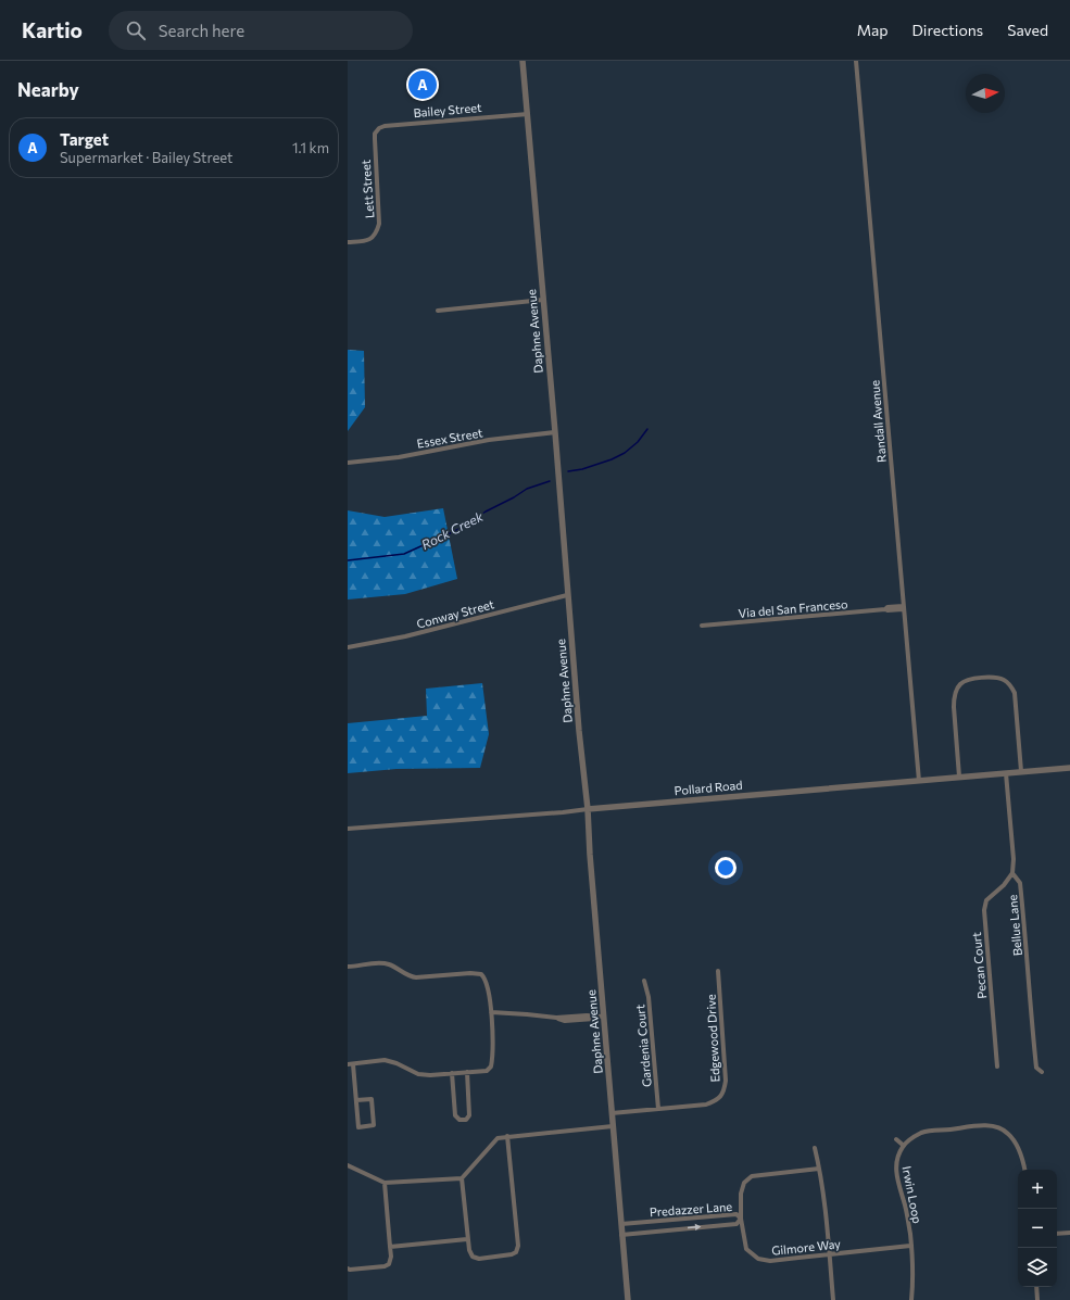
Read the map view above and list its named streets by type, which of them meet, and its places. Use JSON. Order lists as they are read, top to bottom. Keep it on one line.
{"streets":{"street":["Bailey Street","Lett Street","Daphne Avenue","Randall Avenue","Essex Street","Via del San Franceso","Conway Street","Pollard Road","Bellue Lane","Pecan Court","Edgewood Drive","Gardenia Court","Irwin Loop","Predazzer Lane","Gilmore Way"]},"crossings":[["Bailey Street","Lett Street"],["Bailey Street","Daphne Avenue"],["Daphne Avenue","Essex Street"],["Daphne Avenue","Conway Street"],["Daphne Avenue","Pollard Road"],["Daphne Avenue","Edgewood Drive"],["Daphne Avenue","Predazzer Lane"],["Randall Avenue","Via del San Franceso"],["Randall Avenue","Pollard Road"],["Pollard Road","Bellue Lane"],["Bellue Lane","Pecan Court"],["Edgewood Drive","Gardenia Court"],["Irwin Loop","Gilmore Way"],["Predazzer Lane","Gilmore Way"]],"water":["Rock Creek"],"north":"right","page":{"header":"Kartio","search":"Search here","nav":["Map","Directions","Saved"],"heading":"Nearby","pins":"A","list":[{"mark":"A","name":"Target","note":"Supermarket · Bailey Street","value":"1.1 km"}],"map_buttons":["+","−"]}}
